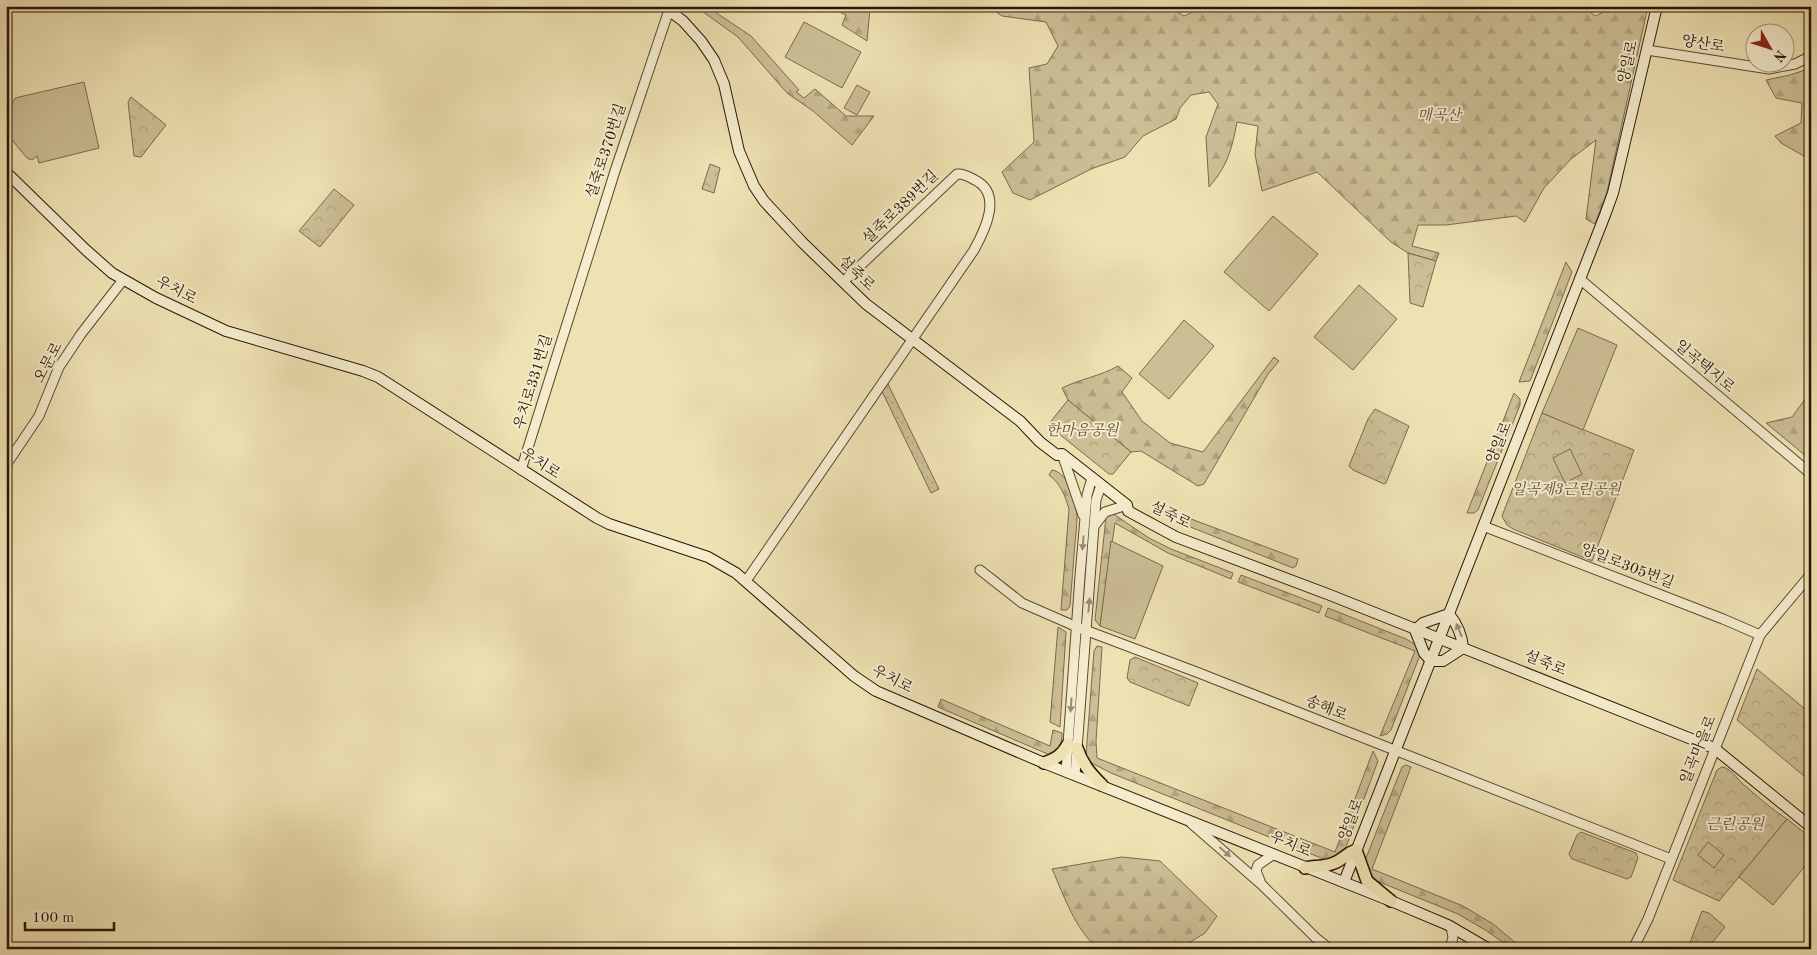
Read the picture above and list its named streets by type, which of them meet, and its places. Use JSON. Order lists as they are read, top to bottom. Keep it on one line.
{"streets":{"main road":["양일로","설죽로","우치로"],"street":["양산로","설죽로370번길","설죽로389번길","오문로","일곡택지로","우치로331번길","양일로305번길","송해로","일곡마을로"]},"crossings":[["양산로","양일로"],["양일로","설죽로"],["양일로","우치로"],["양일로","일곡택지로"],["양일로","양일로305번길"],["양일로","송해로"],["설죽로370번길","설죽로"],["설죽로370번길","우치로331번길"],["설죽로389번길","설죽로"],["설죽로","일곡마을로"],["우치로","오문로"],["우치로","우치로331번길"],["양일로305번길","일곡마을로"],["송해로","일곡마을로"]],"parks":["매곡산","한마음공원","일곡제3근린공원","근린공원"],"scale_bar":"100 m","north":"bottom right"}
